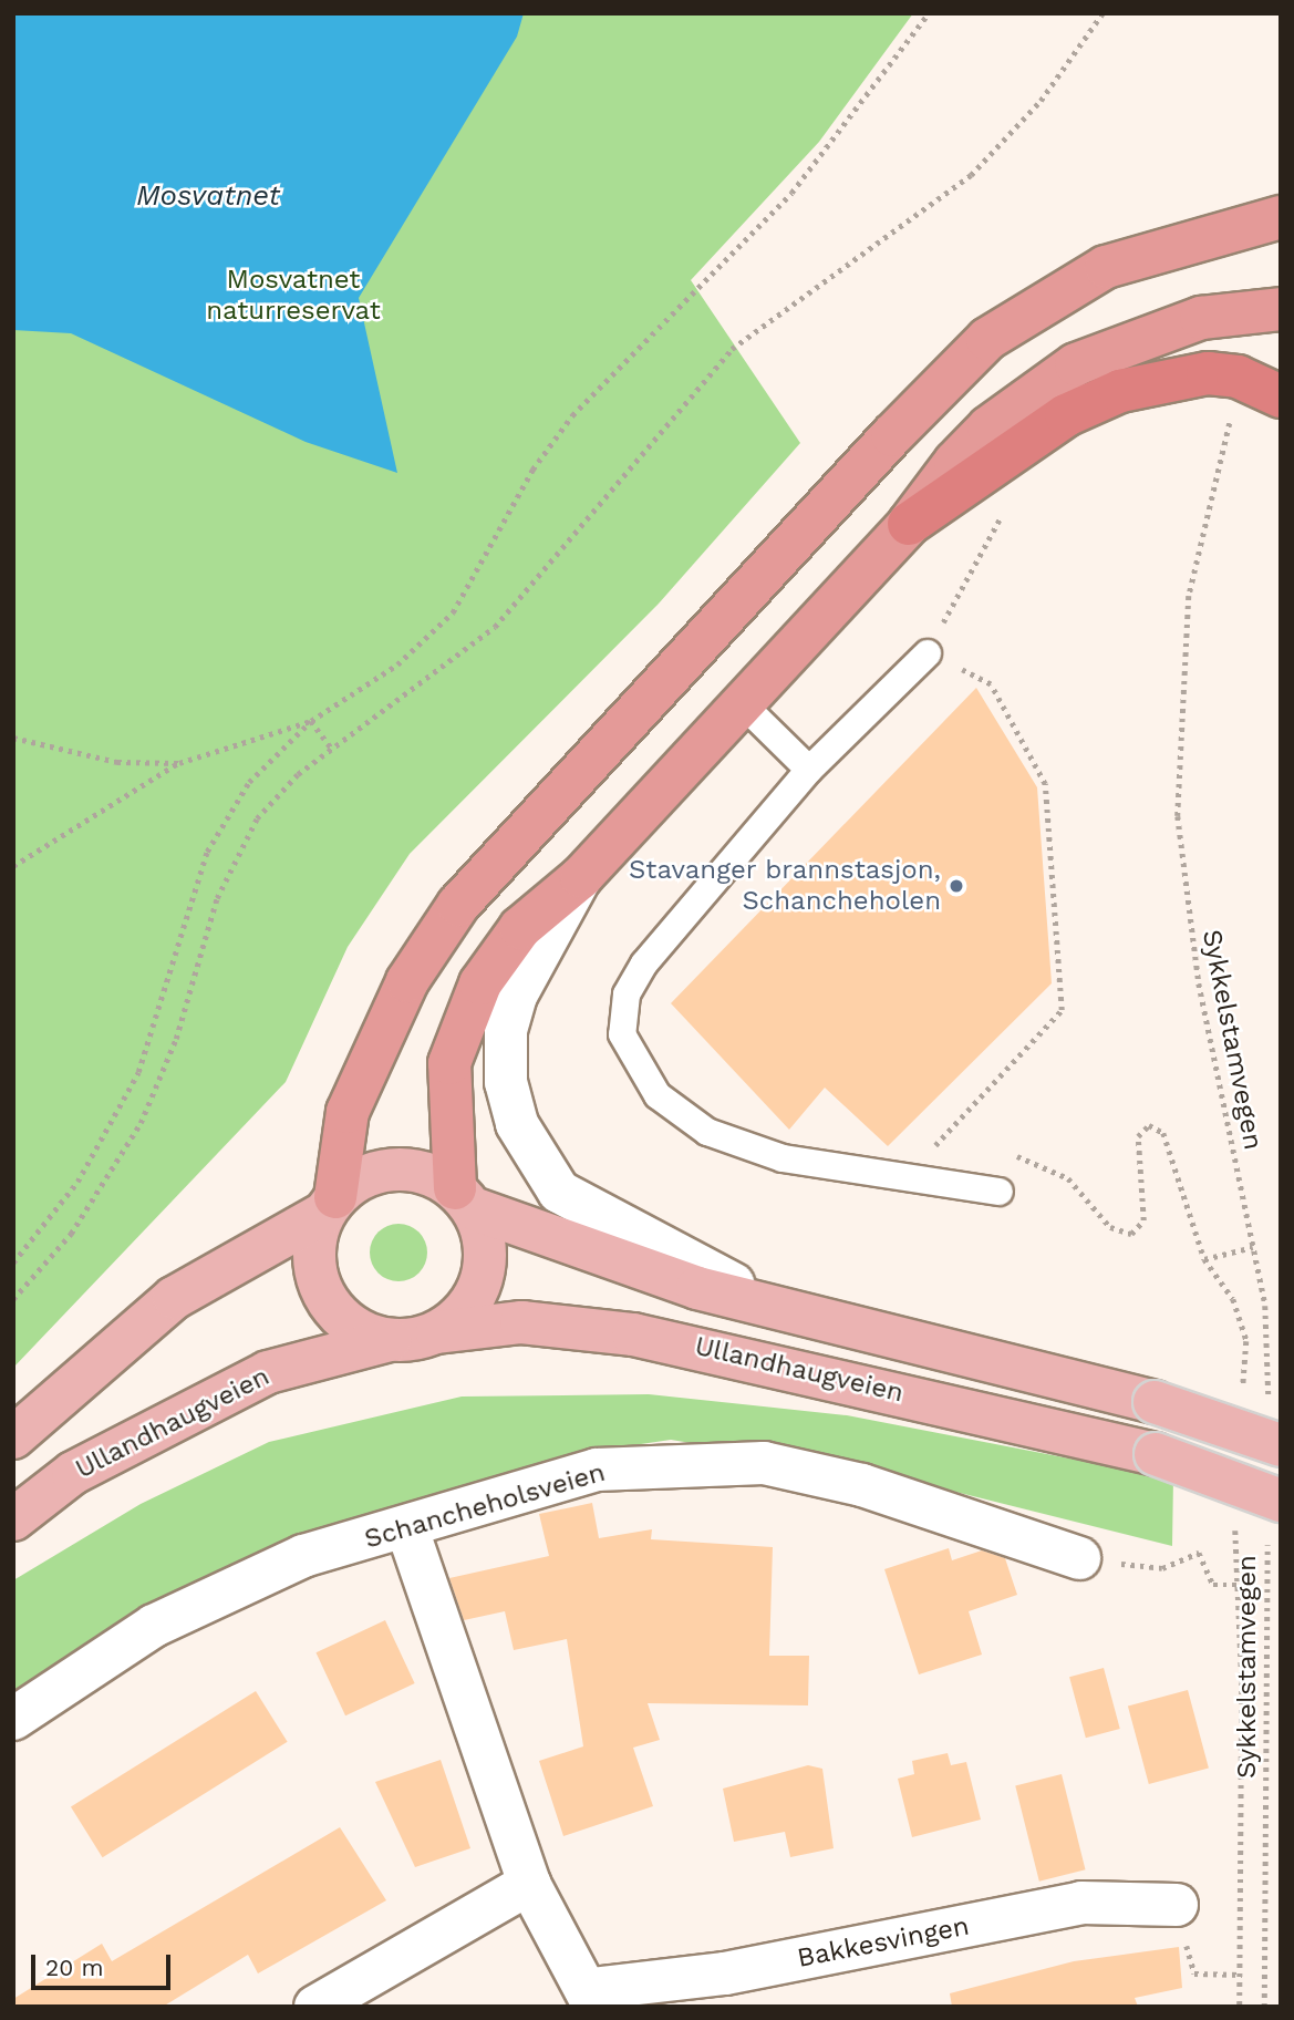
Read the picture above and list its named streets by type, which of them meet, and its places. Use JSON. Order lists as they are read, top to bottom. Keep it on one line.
{"streets":{"main road":["Ullandhaugveien"],"street":["Schancheholsveien","Bakkesvingen"],"path":["Sykkelstamvegen"]},"crossings":[["Sykkelstamvegen","Ullandhaugveien"],["Schancheholsveien","Bakkesvingen"]],"water":["Mosvatnet"],"parks":["Mosvatnet naturreservat"],"places":["Stavanger brannstasjon, Schancheholen"],"scale_bar":"20 m"}
